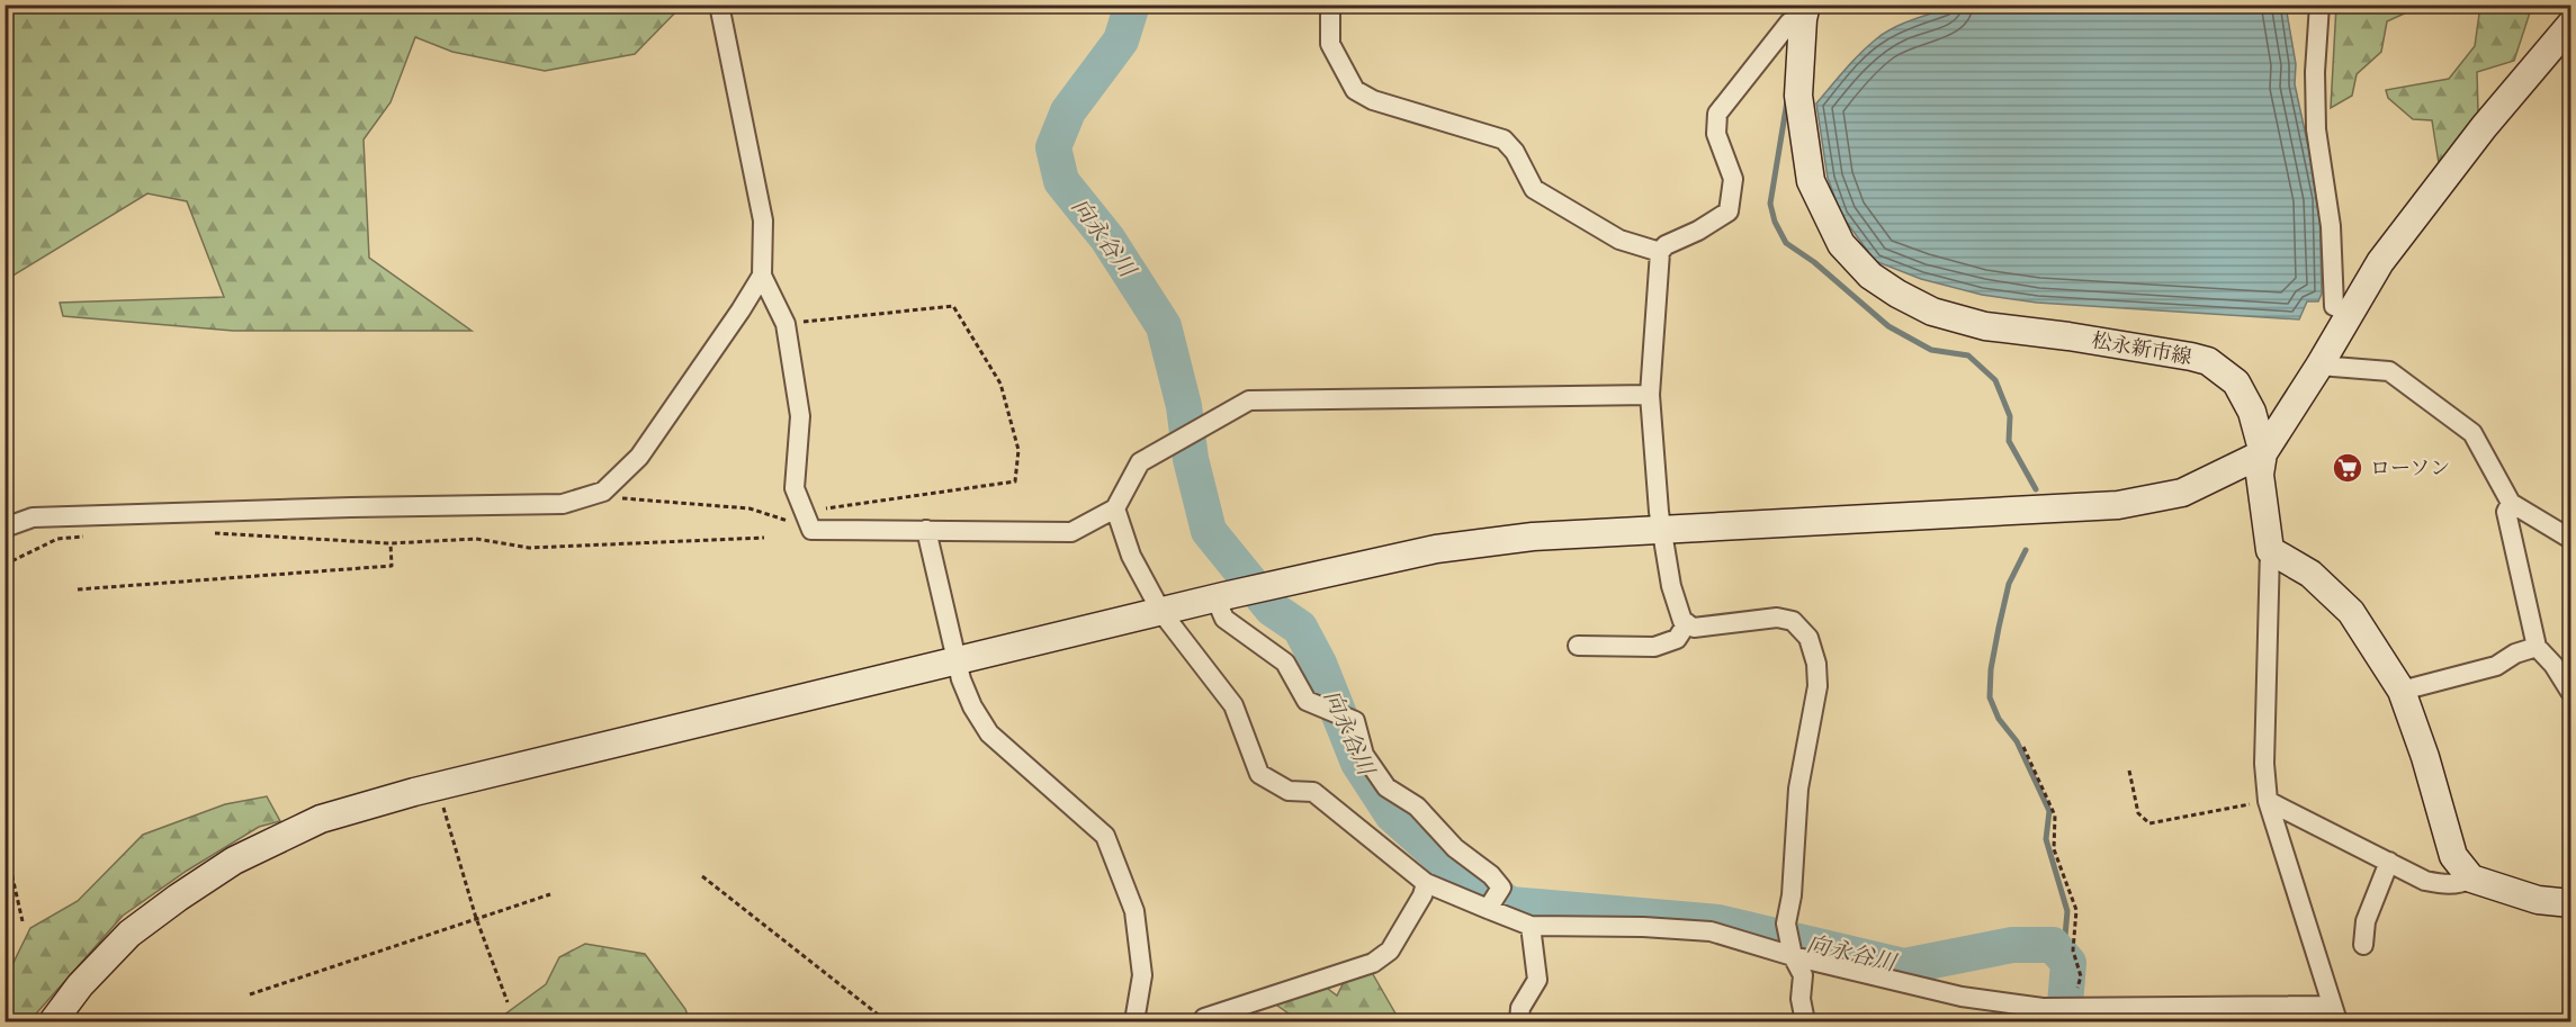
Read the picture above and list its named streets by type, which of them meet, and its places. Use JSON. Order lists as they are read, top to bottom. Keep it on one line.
{"streets":{"street":["松永新市線"]},"water":["向永谷川"],"places":{"supermarket":["ローソン"]}}
